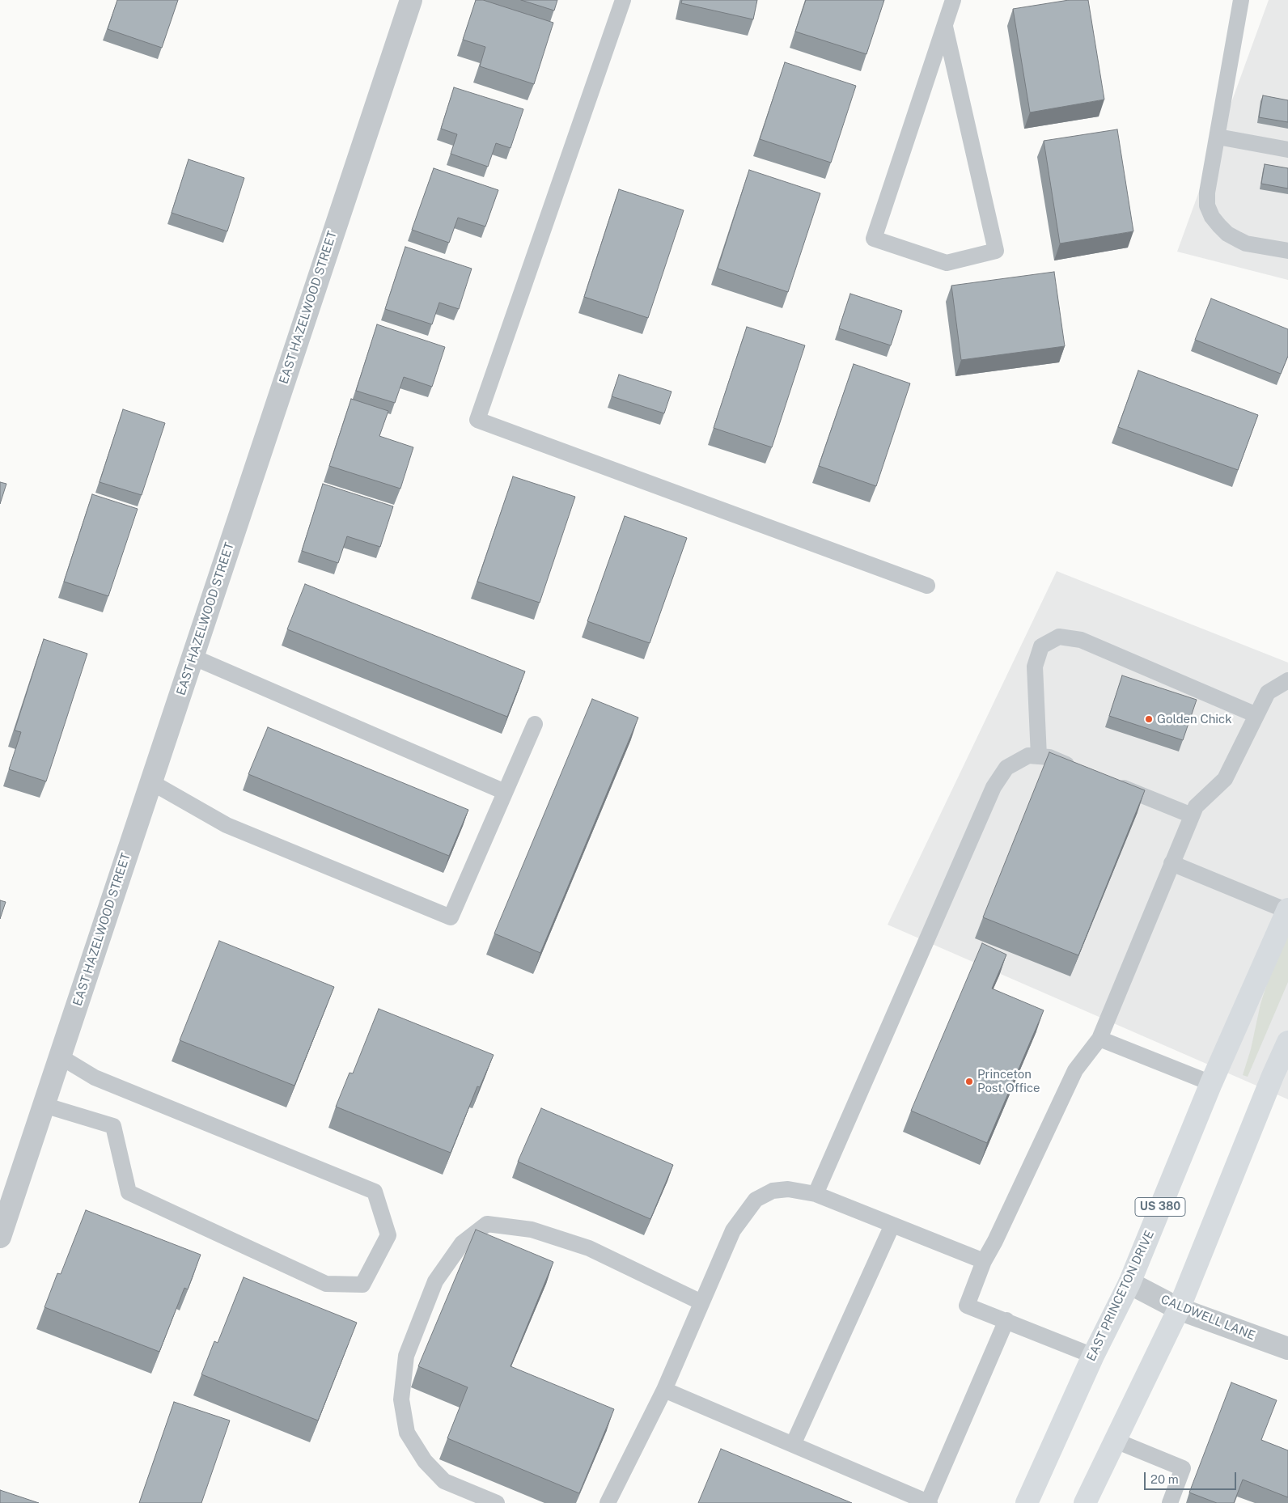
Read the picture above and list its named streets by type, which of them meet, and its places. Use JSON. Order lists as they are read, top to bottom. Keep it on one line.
{"streets":{"highway":["US 380","EAST PRINCETON DRIVE"],"street":["EAST HAZELWOOD STREET","CALDWELL LANE"]},"crossings":[["EAST PRINCETON DRIVE","CALDWELL LANE"]],"places":["Golden Chick","Princeton Post Office"],"scale_bar":"20 m"}
